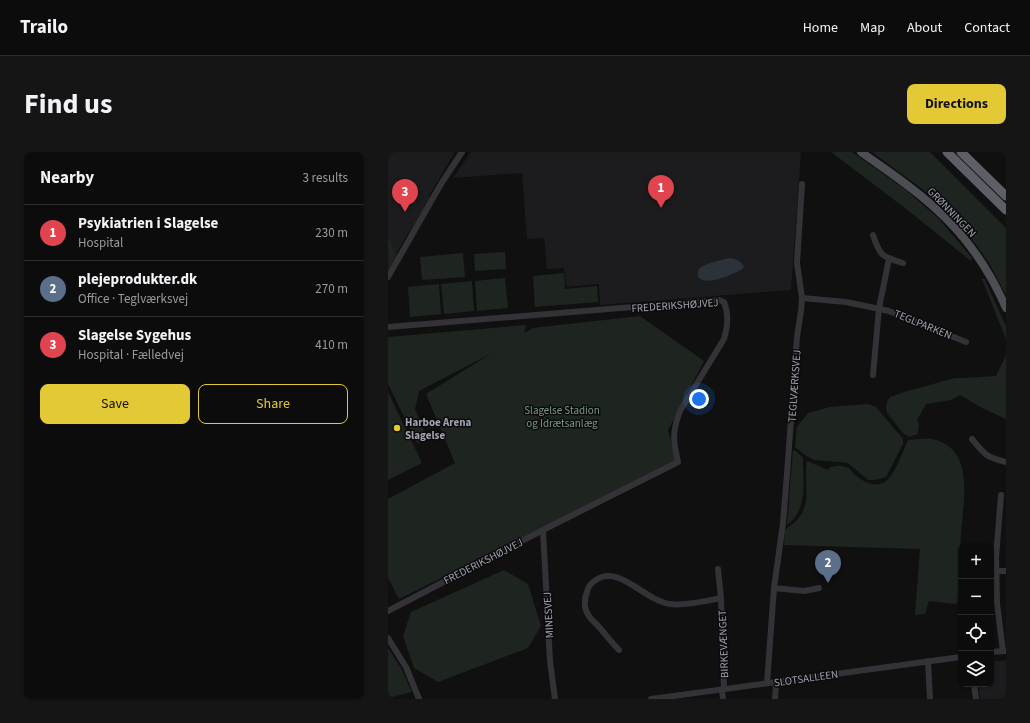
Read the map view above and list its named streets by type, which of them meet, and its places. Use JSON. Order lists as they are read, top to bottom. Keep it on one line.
{"streets":{"main road":["GRØNNINGEN"],"street":["FREDERIKSHØJVEJ","TEGLPARKEN","TEGLVÆRKSVEJ","MINESVEJ","BIRKEVÆNGET","SLOTSALLEEN"]},"crossings":[["FREDERIKSHØJVEJ","MINESVEJ"],["TEGLPARKEN","TEGLVÆRKSVEJ"],["TEGLVÆRKSVEJ","SLOTSALLEEN"],["BIRKEVÆNGET","SLOTSALLEEN"]],"parks":["Slagelse Stadion og Idrætsanlæg"],"places":["Harboe Arena Slagelse"],"page":{"header":"Trailo","nav":["Home","Map","About","Contact"],"title":"Find us","buttons":["Directions",["Save","Share"]],"heading":["Nearby","3 results"],"pins":["1","3","2"],"list":[{"mark":"1","name":"Psykiatrien i Slagelse","note":"Hospital","value":"230 m"},{"mark":"2","name":"plejeprodukter.dk","note":"Office · Teglværksvej","value":"270 m"},{"mark":"3","name":"Slagelse Sygehus","note":"Hospital · Fælledvej","value":"410 m"}],"map_buttons":["+","−"]}}
